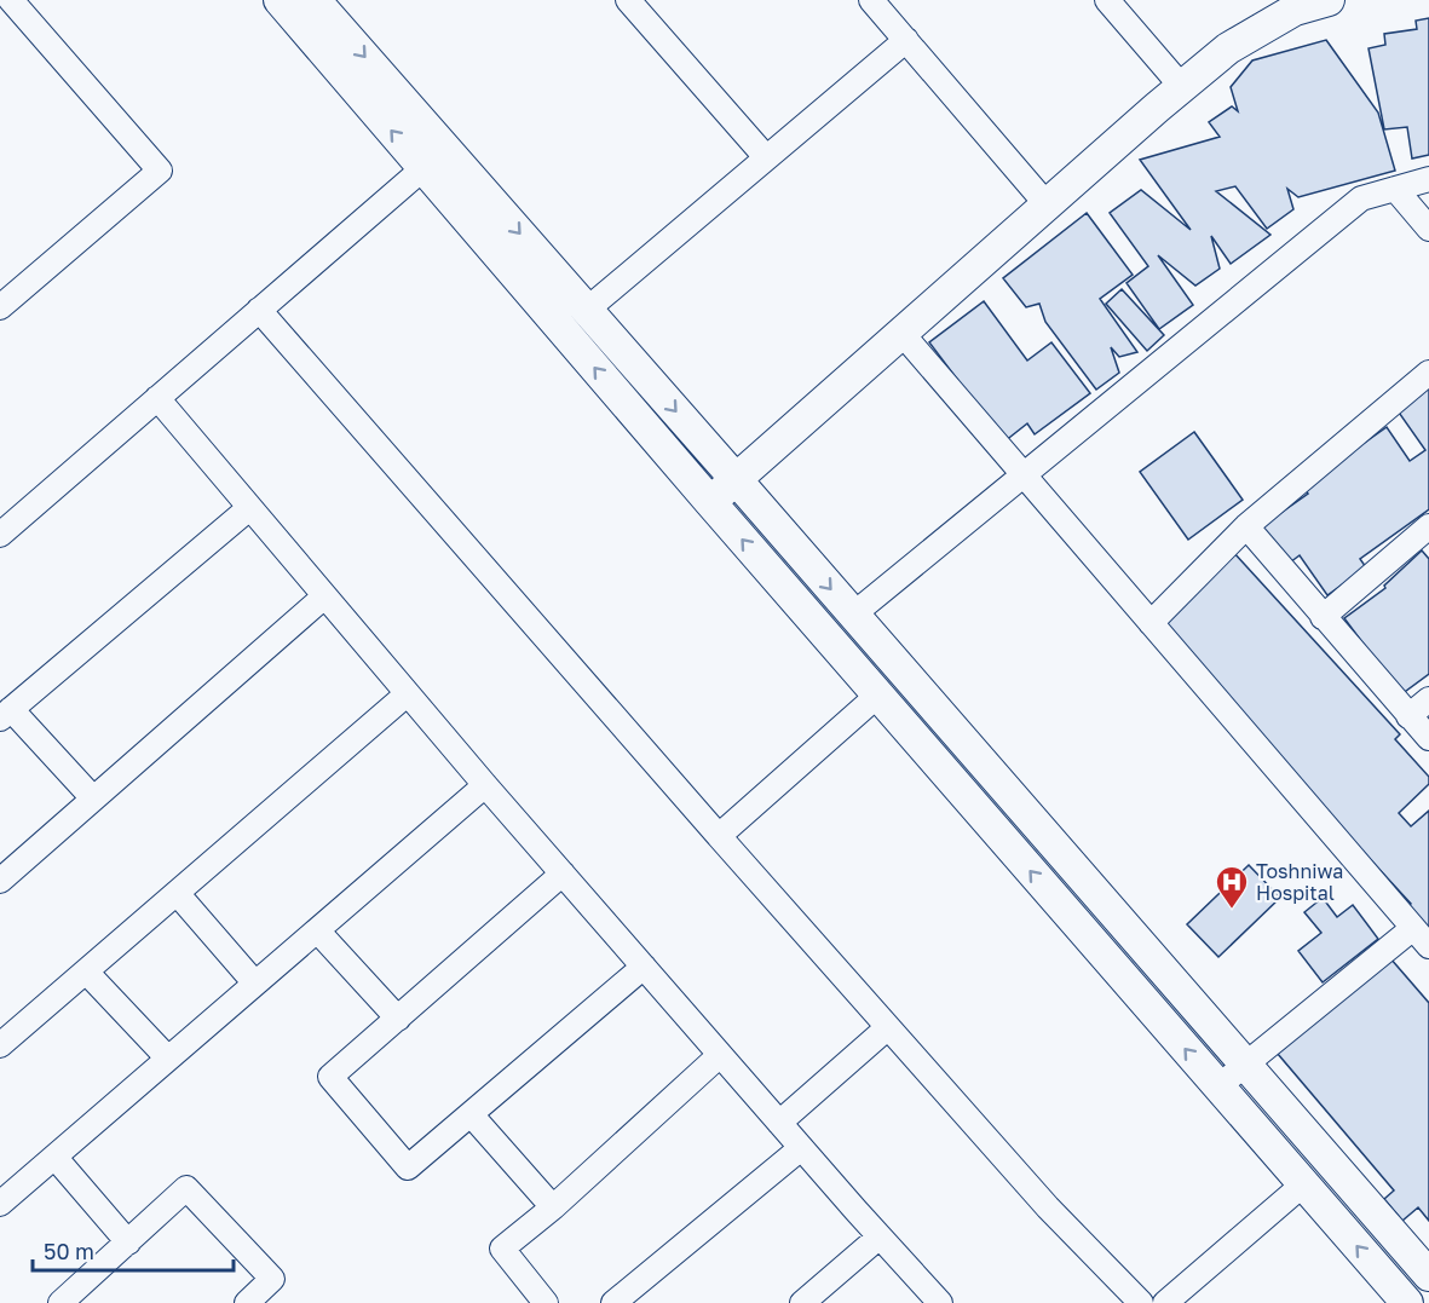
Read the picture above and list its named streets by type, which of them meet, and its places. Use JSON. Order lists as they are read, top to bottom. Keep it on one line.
{"places":{"hospital":["Toshniwa Hospital"]},"scale_bar":"50 m"}
